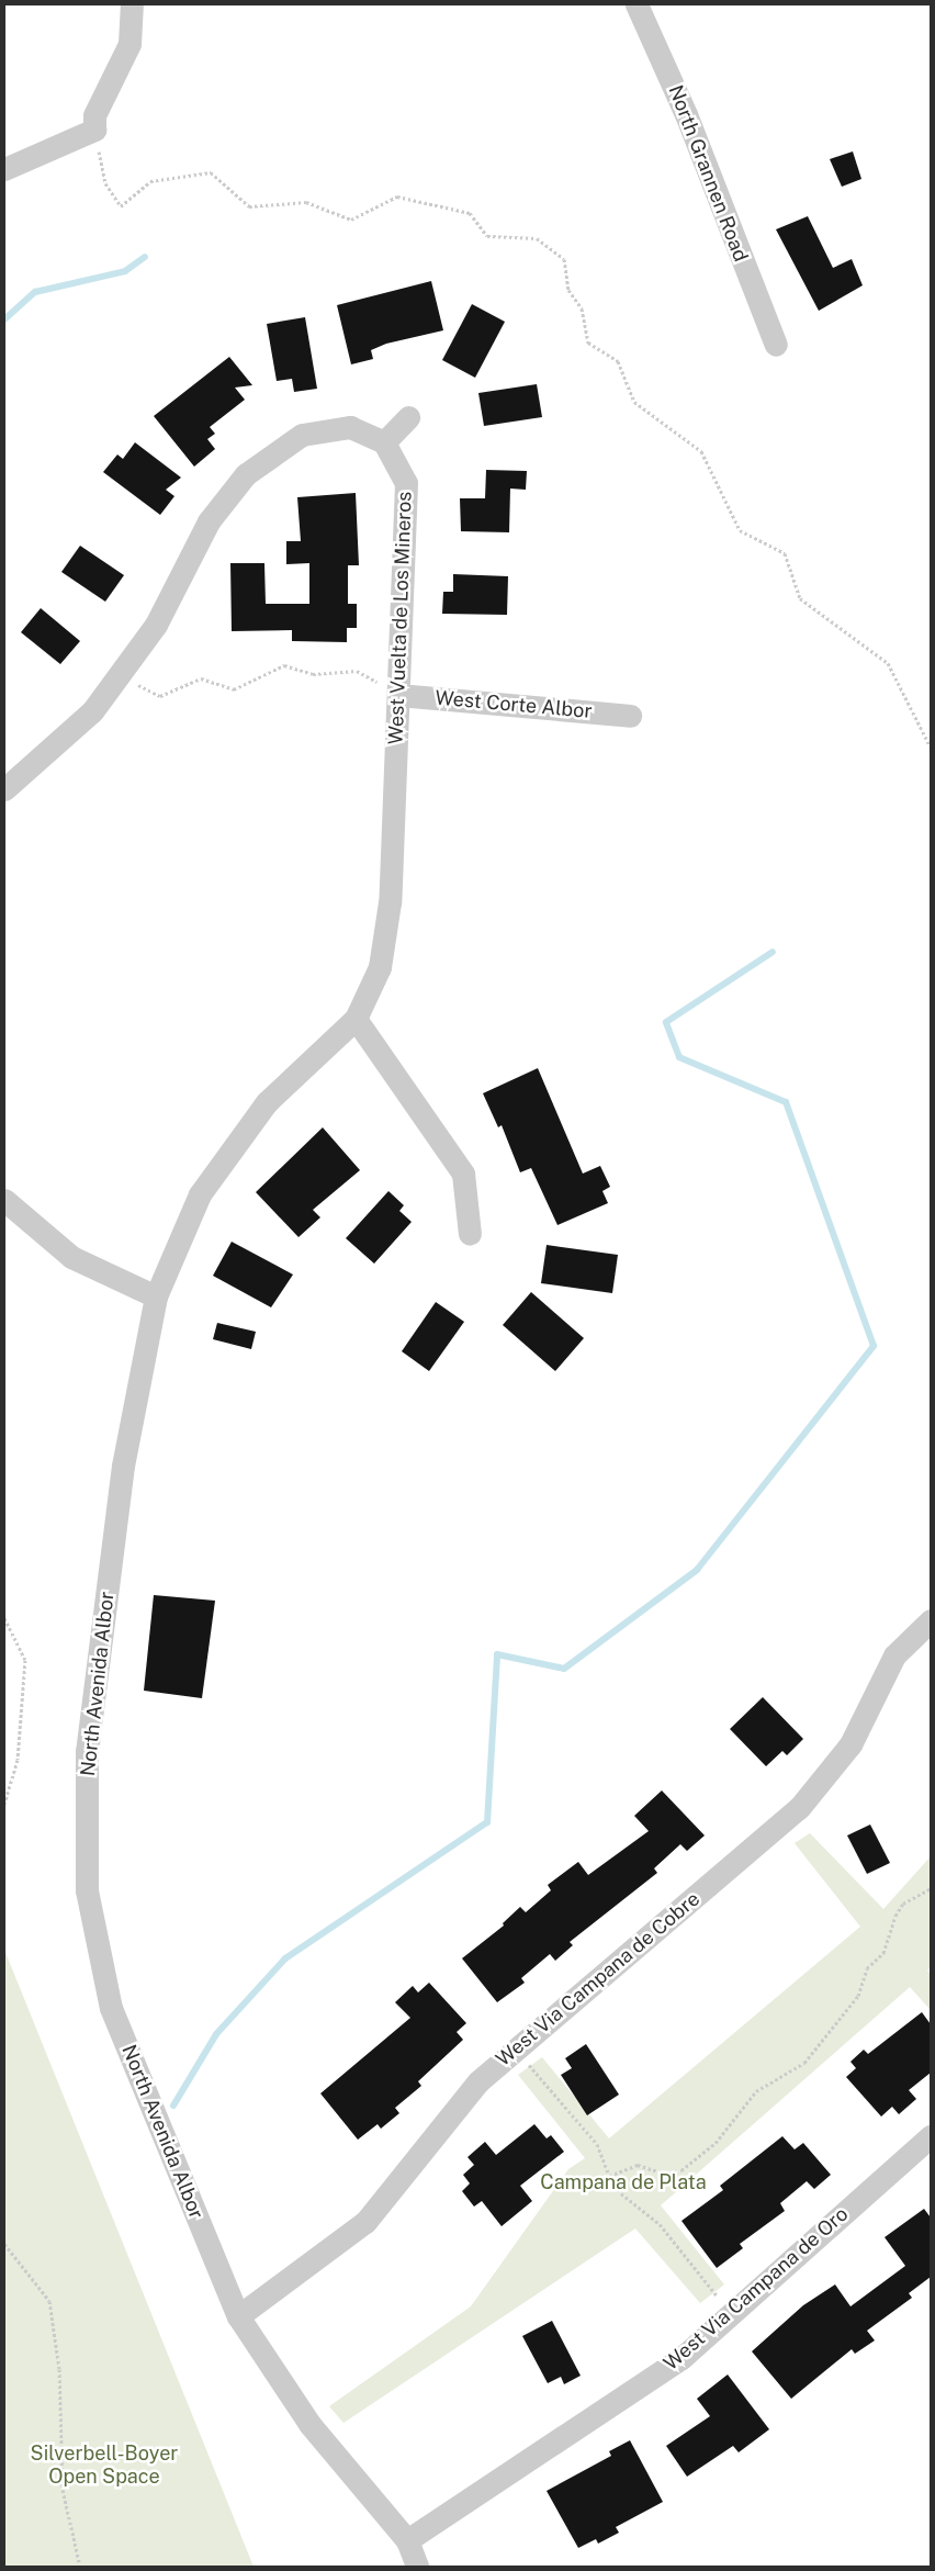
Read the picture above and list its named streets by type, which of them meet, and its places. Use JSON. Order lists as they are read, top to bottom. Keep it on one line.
{"streets":{"street":["North Grannen Road","West Vuelta de Los Mineros","West Corte Albor","North Avenida Albor","West Via Campana de Cobre","West Via Campana de Oro"]},"crossings":[["West Vuelta de Los Mineros","West Corte Albor"],["West Vuelta de Los Mineros","North Avenida Albor"],["North Avenida Albor","West Via Campana de Cobre"],["North Avenida Albor","West Via Campana de Oro"]],"parks":["Campana de Plata","Silverbell-Boyer Open Space"]}
